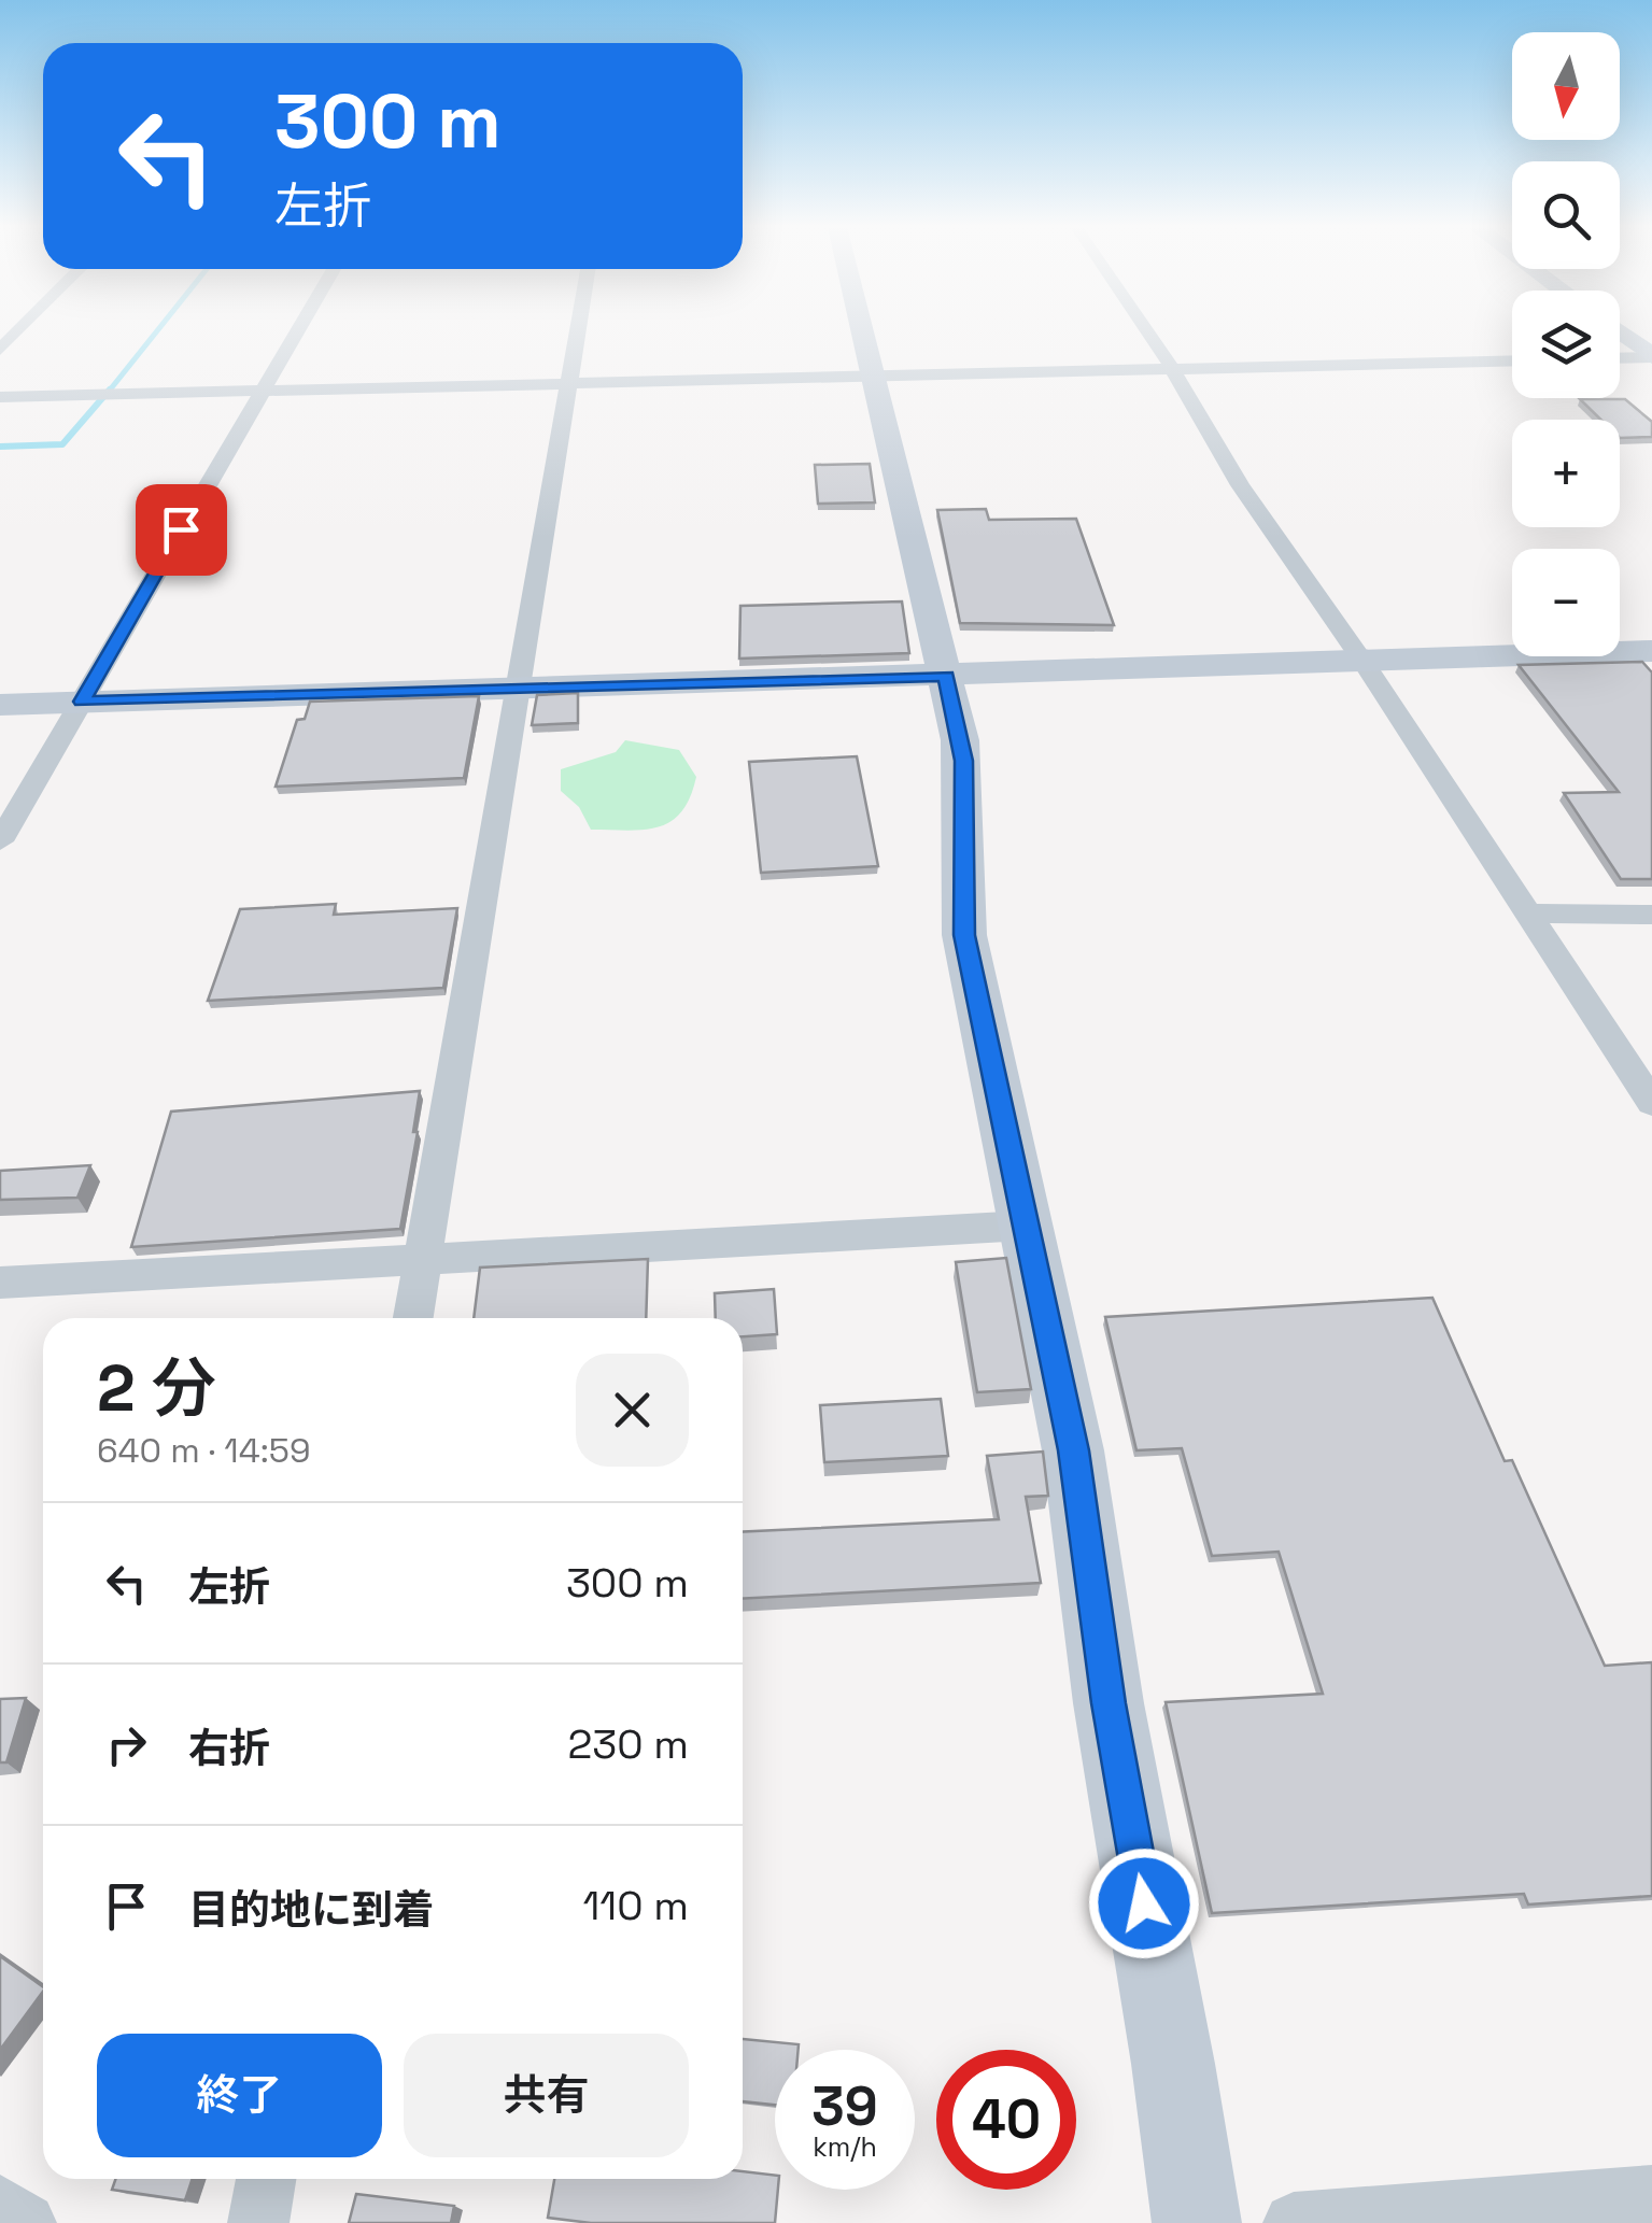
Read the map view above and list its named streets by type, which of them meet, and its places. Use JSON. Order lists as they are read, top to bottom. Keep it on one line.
{"north":"bottom","page":{"map_buttons":["+","−"],"turn":["300 m","左折"],"heading":["2 分","640 m · 14:59"],"list":[{"name":"左折","value":"300 m"},{"name":"右折","value":"230 m"},{"name":"目的地に到着","value":"110 m"}],"buttons":["終了","共有"],"speed":"39 km/h","limit":"40"}}
